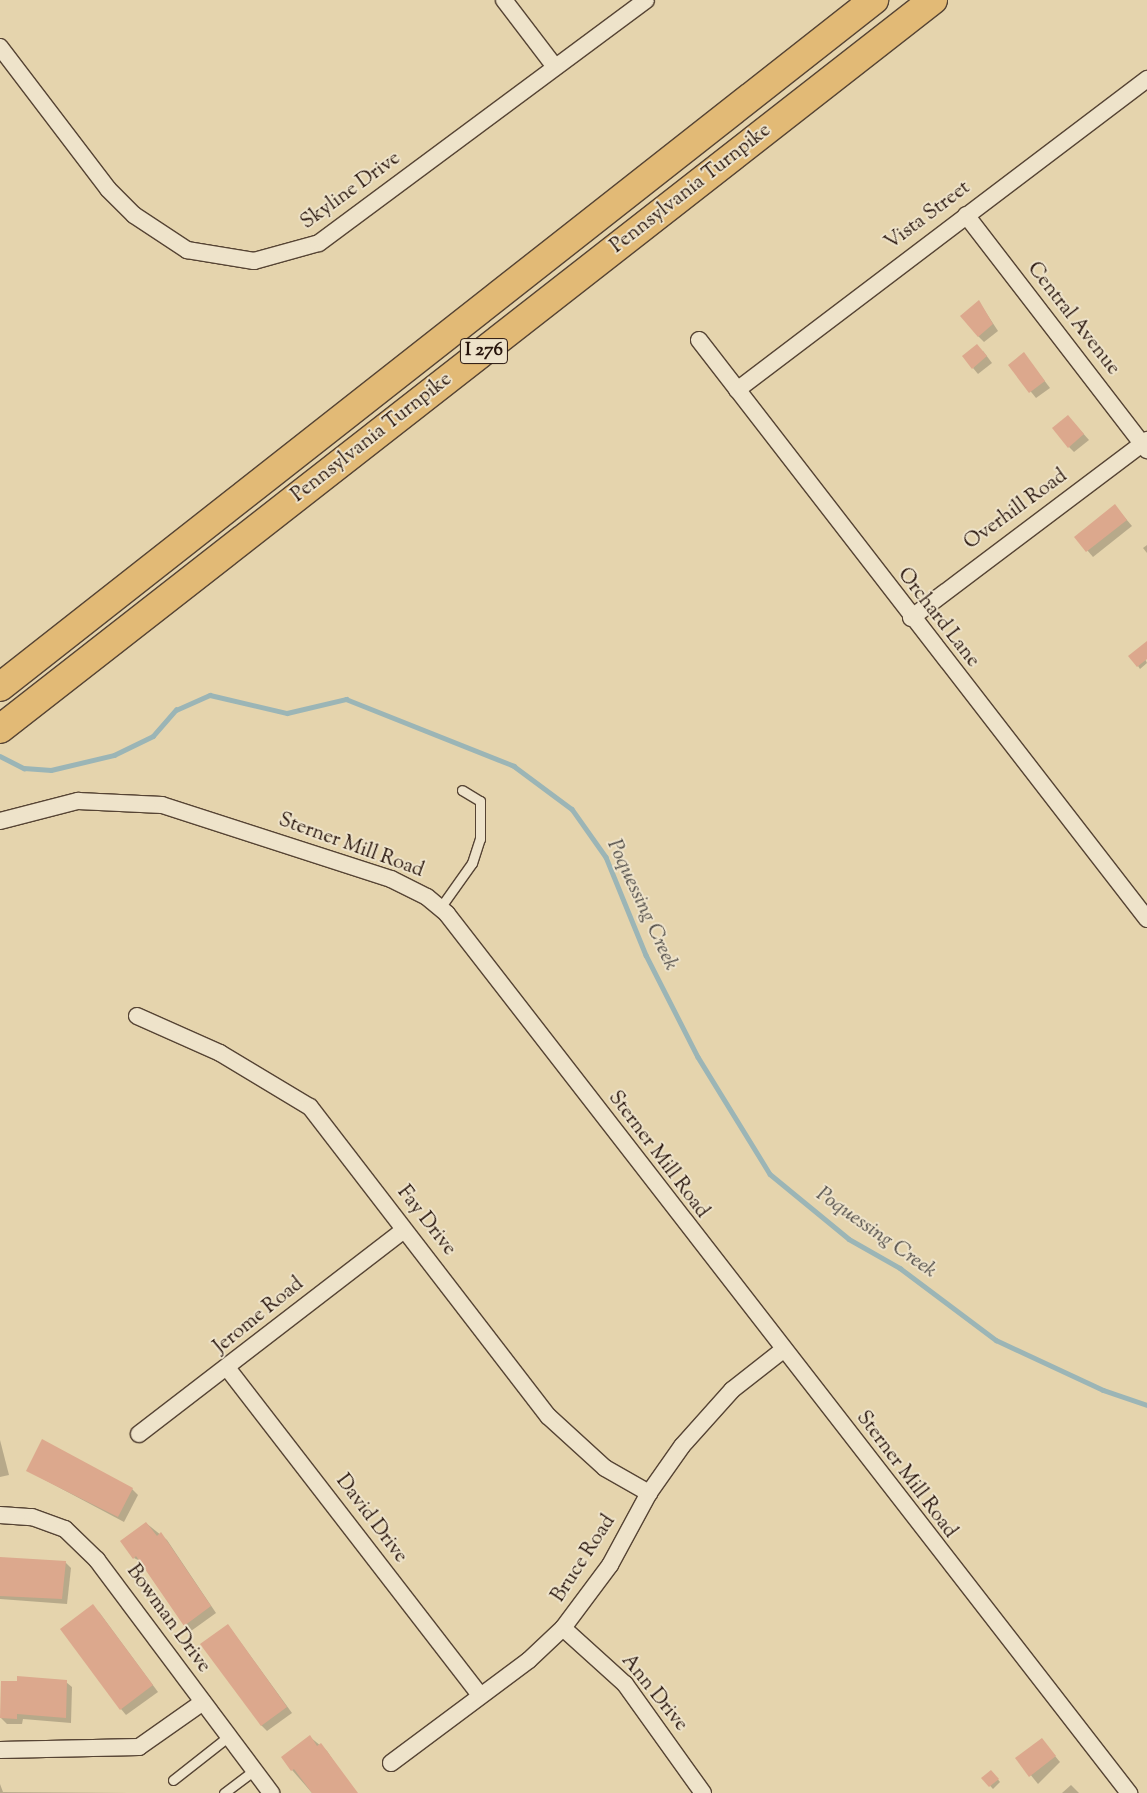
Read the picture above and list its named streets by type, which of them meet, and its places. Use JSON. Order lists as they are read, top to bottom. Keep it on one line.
{"streets":{"highway":["Pennsylvania Turnpike","I 276"],"street":["Skyline Drive","Vista Street","Central Avenue","Overhill Road","Orchard Lane","Sterner Mill Road","Fay Drive","Jerome Road","David Drive","Bruce Road","Bowman Drive","Ann Drive"]},"crossings":[["Vista Street","Central Avenue"],["Vista Street","Orchard Lane"],["Central Avenue","Overhill Road"],["Overhill Road","Orchard Lane"],["Sterner Mill Road","Bruce Road"],["Fay Drive","Jerome Road"],["Fay Drive","Bruce Road"],["Jerome Road","David Drive"],["David Drive","Bruce Road"],["Bruce Road","Ann Drive"]],"water":["Poquessing Creek"]}
